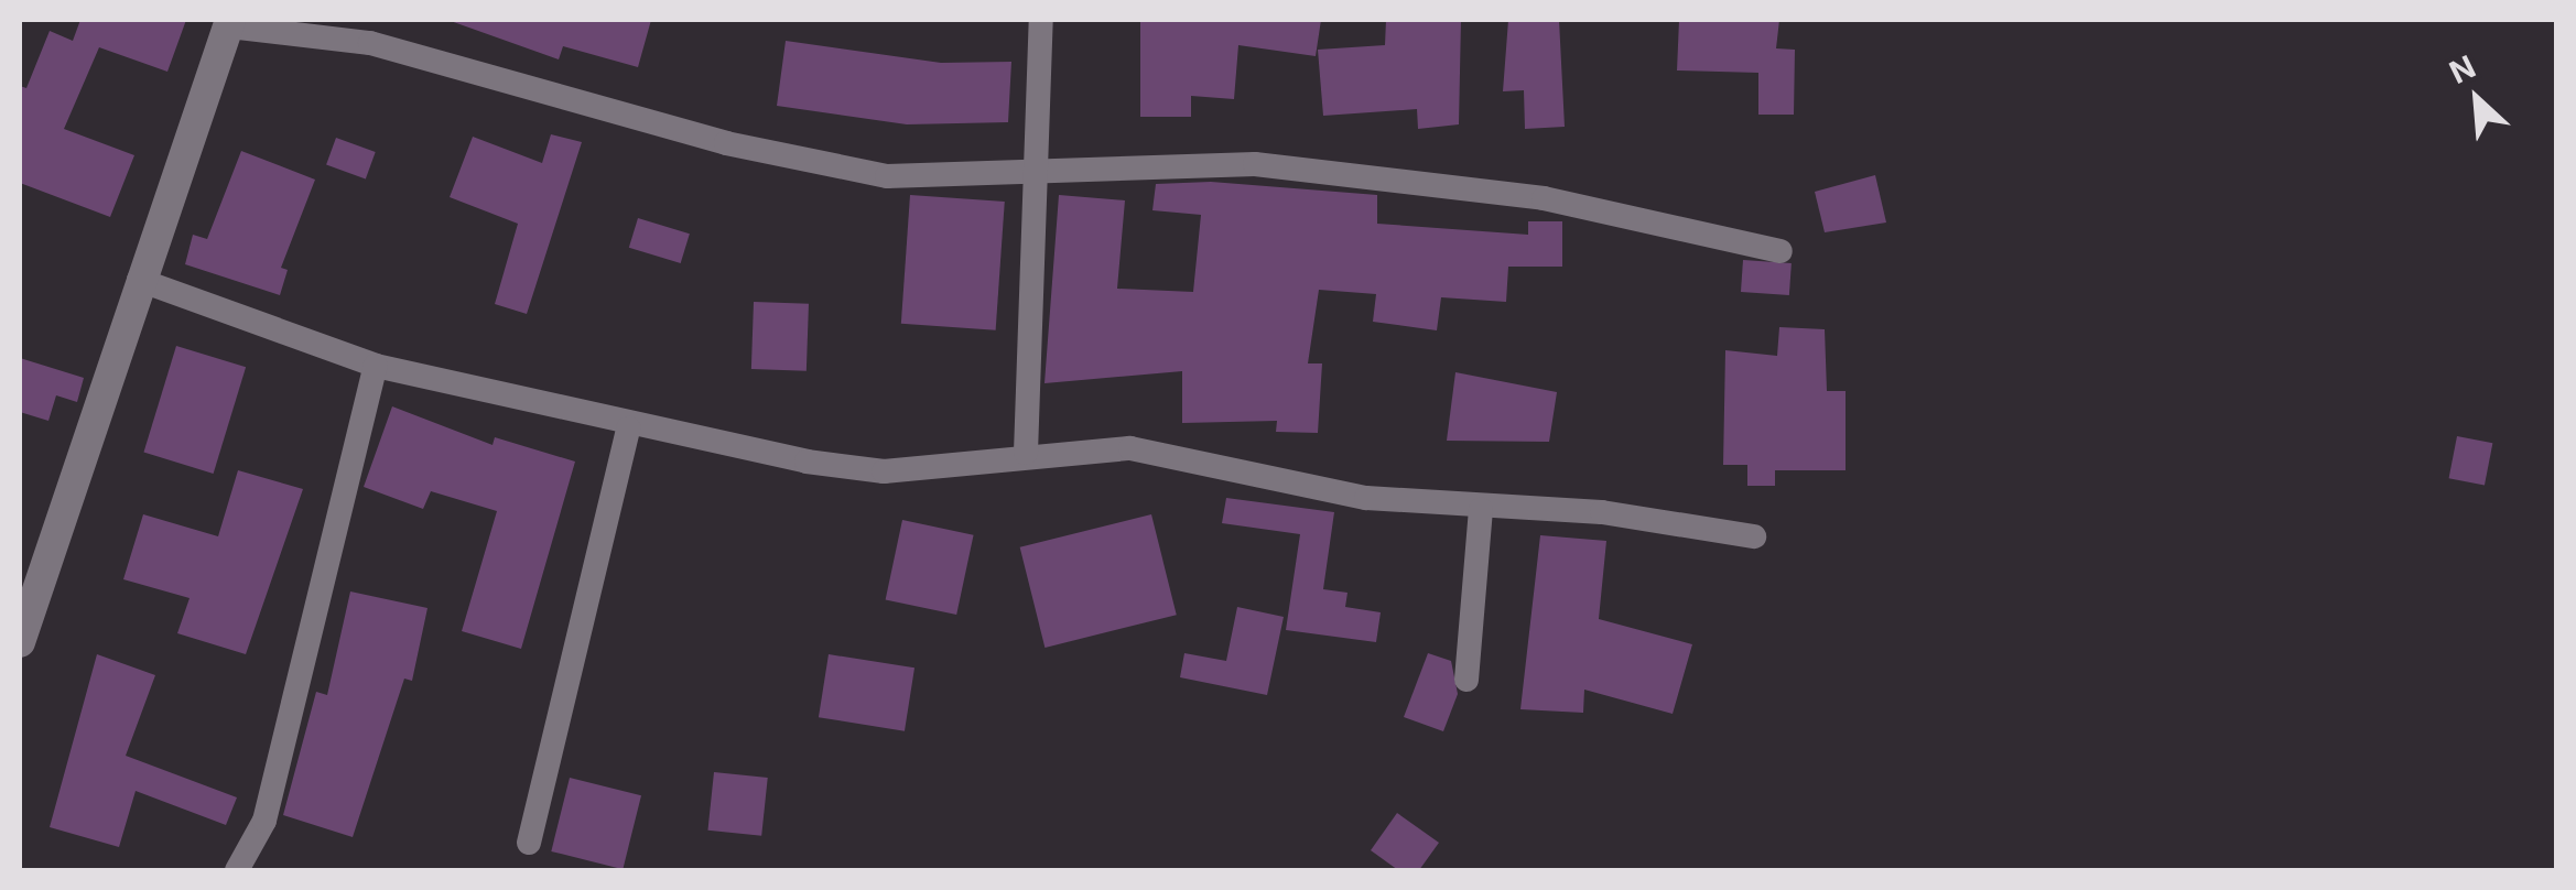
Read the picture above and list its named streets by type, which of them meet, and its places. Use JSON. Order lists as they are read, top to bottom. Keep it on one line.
{"north":"top left"}
